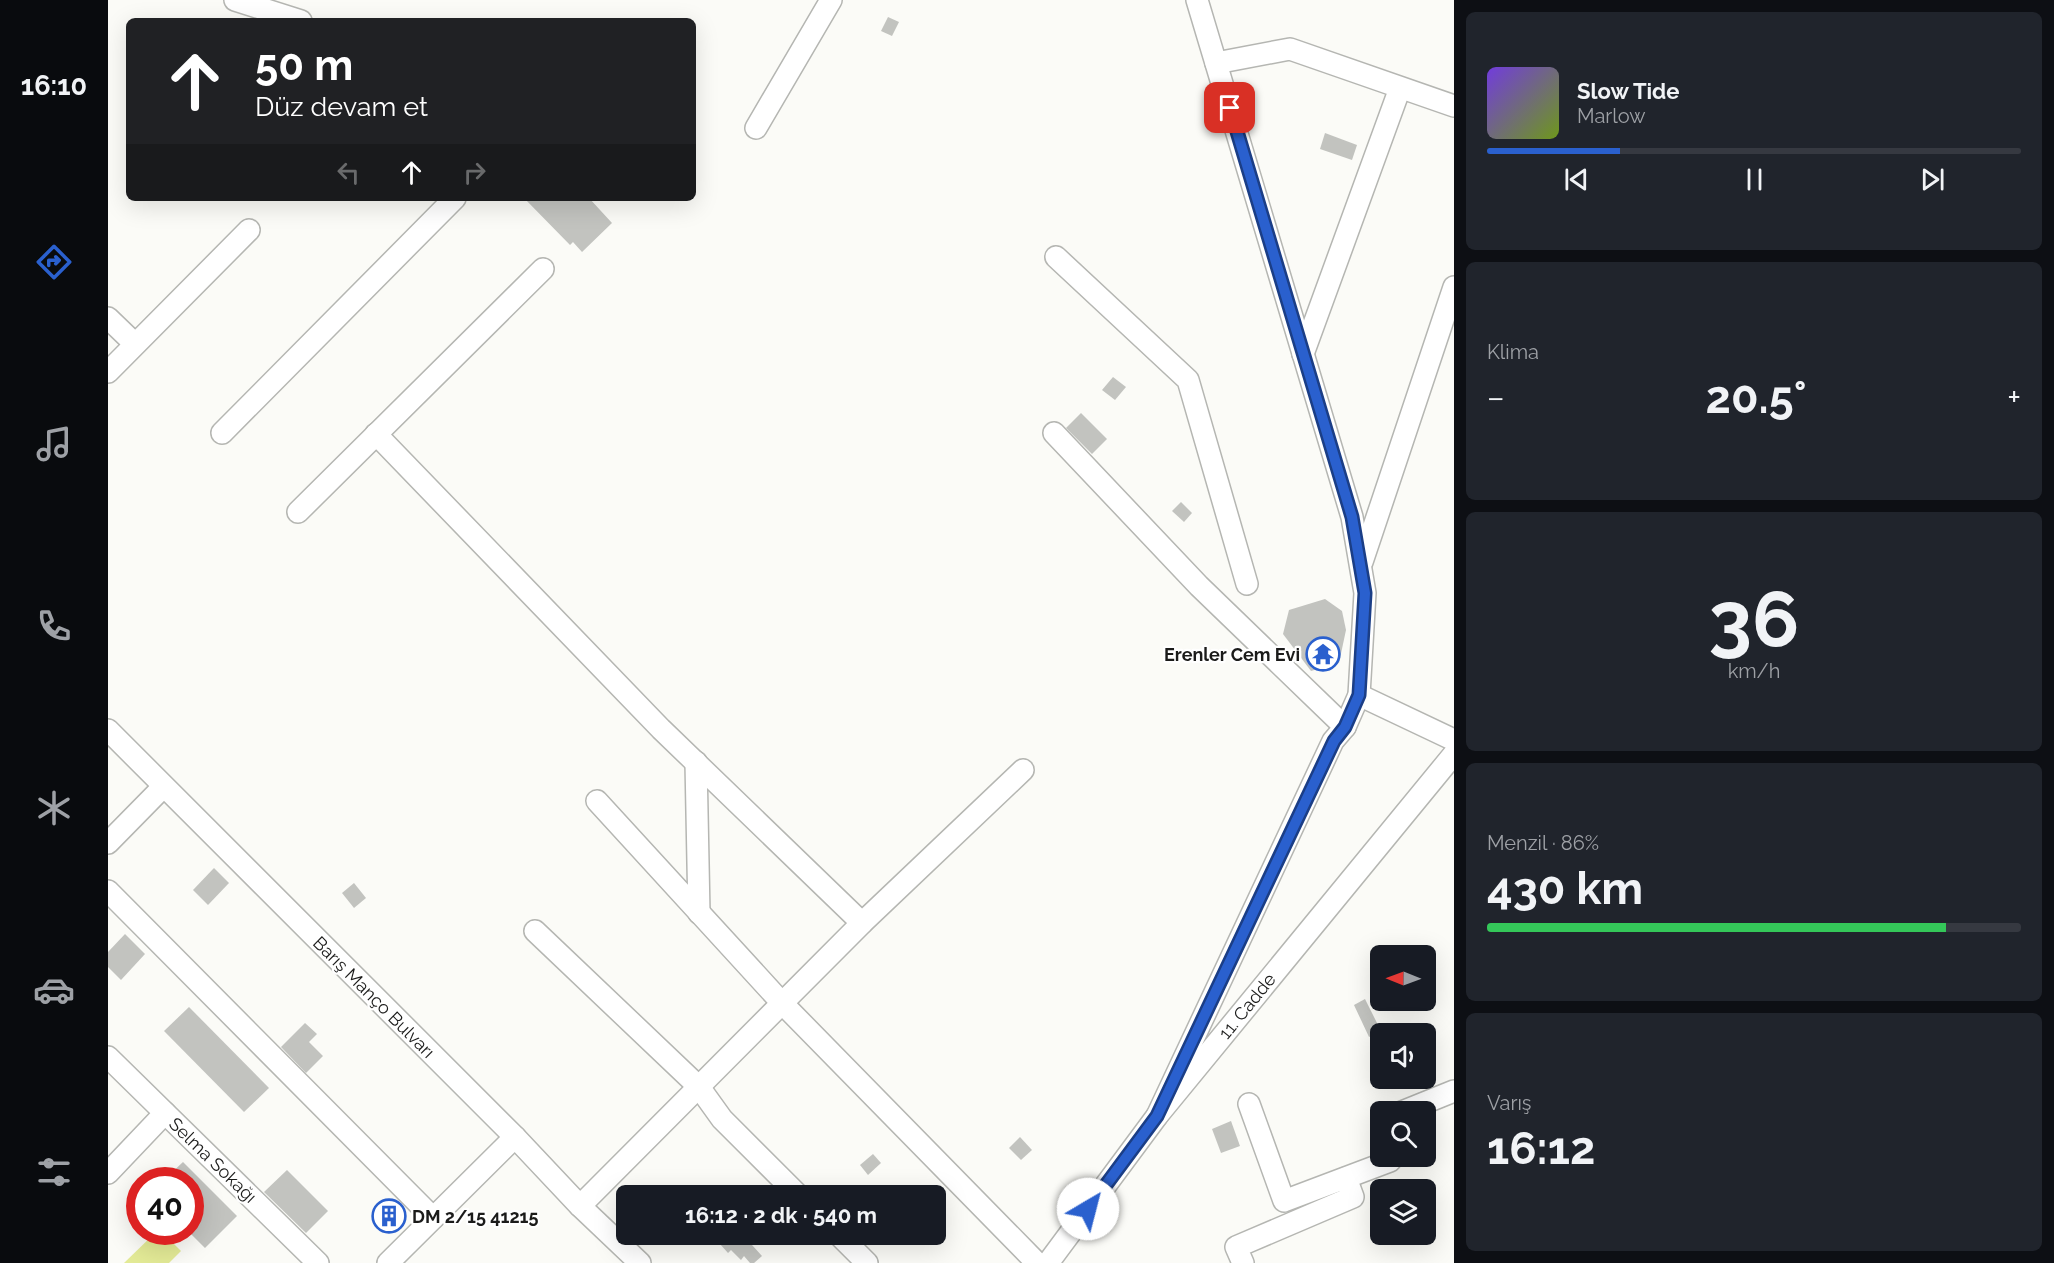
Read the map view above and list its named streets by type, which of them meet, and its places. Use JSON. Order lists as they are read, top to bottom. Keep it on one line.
{"streets":{"street":["Barış Manço Bulvarı","11. Cadde","Selma Sokağı"]},"places":{"temple":["Erenler Cem Evi"],"building":["DM 2/15 41215"]},"north":"left","page":{"tabs":"16:10","turn":["50 m","Düz devam et"],"song":["Slow Tide","Marlow"],"tile":["Klima",["36","km/h"],["Menzil · 86%","430 km"],["Varış","16:12"]],"heat":["−","20.5°","+"],"limit":"40","trip":"16:12 · 2 dk · 540 m"}}
